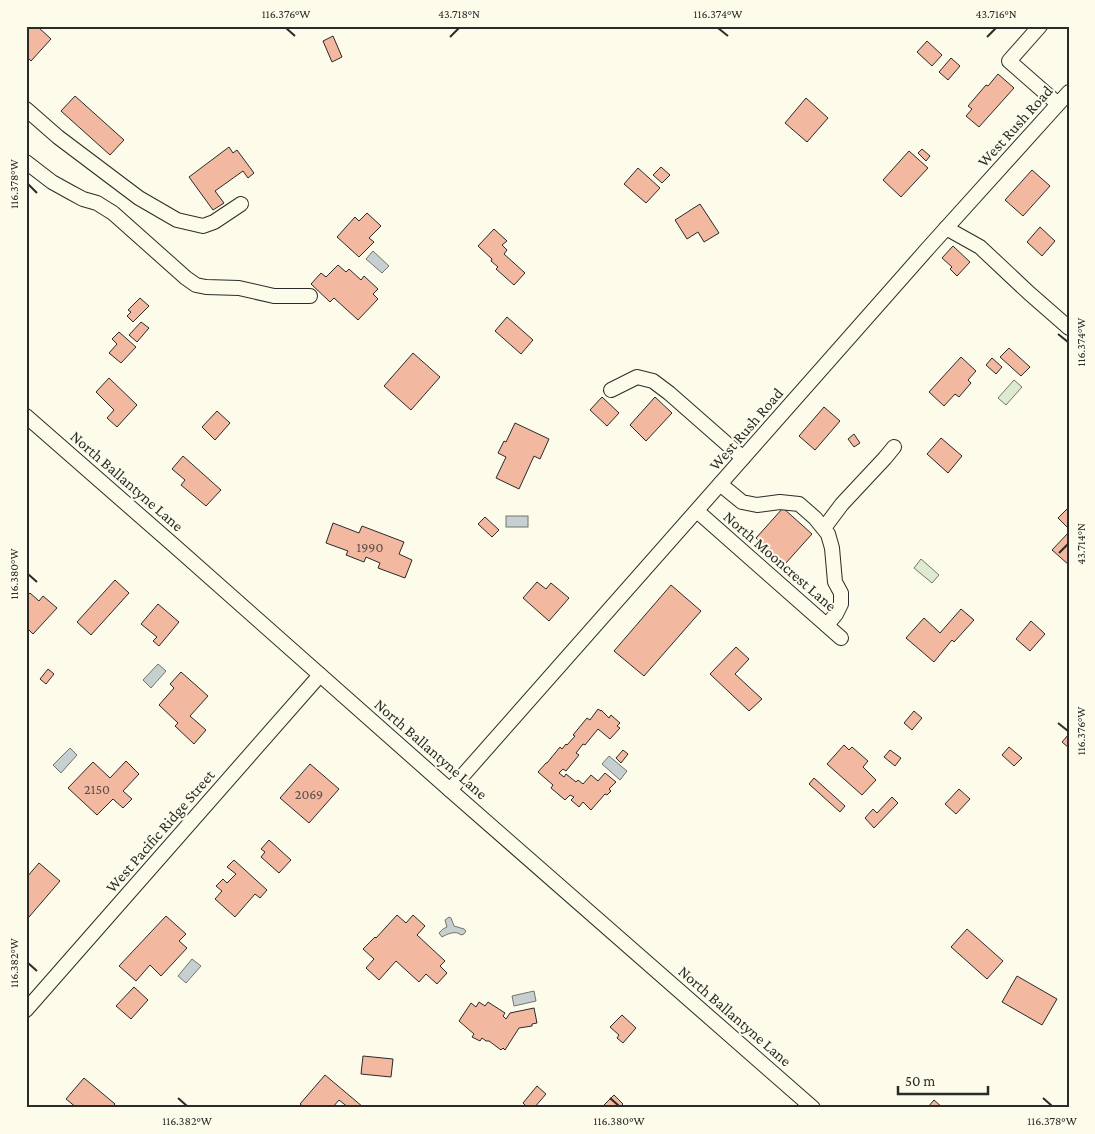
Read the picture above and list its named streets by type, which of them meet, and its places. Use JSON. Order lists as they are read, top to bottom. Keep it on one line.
{"streets":{"street":["West Rush Road","North Ballantyne Lane","North Mooncrest Lane","West Pacific Ridge Street"]},"crossings":[["West Rush Road","North Ballantyne Lane"],["West Rush Road","North Mooncrest Lane"],["North Ballantyne Lane","West Pacific Ridge Street"]],"house_numbers":["1990","2150","2069"],"scale_bar":"50 m","coordinates":["116.376°W","43.718°N","116.374°W","43.716°N","116.378°W","43.714°N","116.380°W","116.382°W"]}
